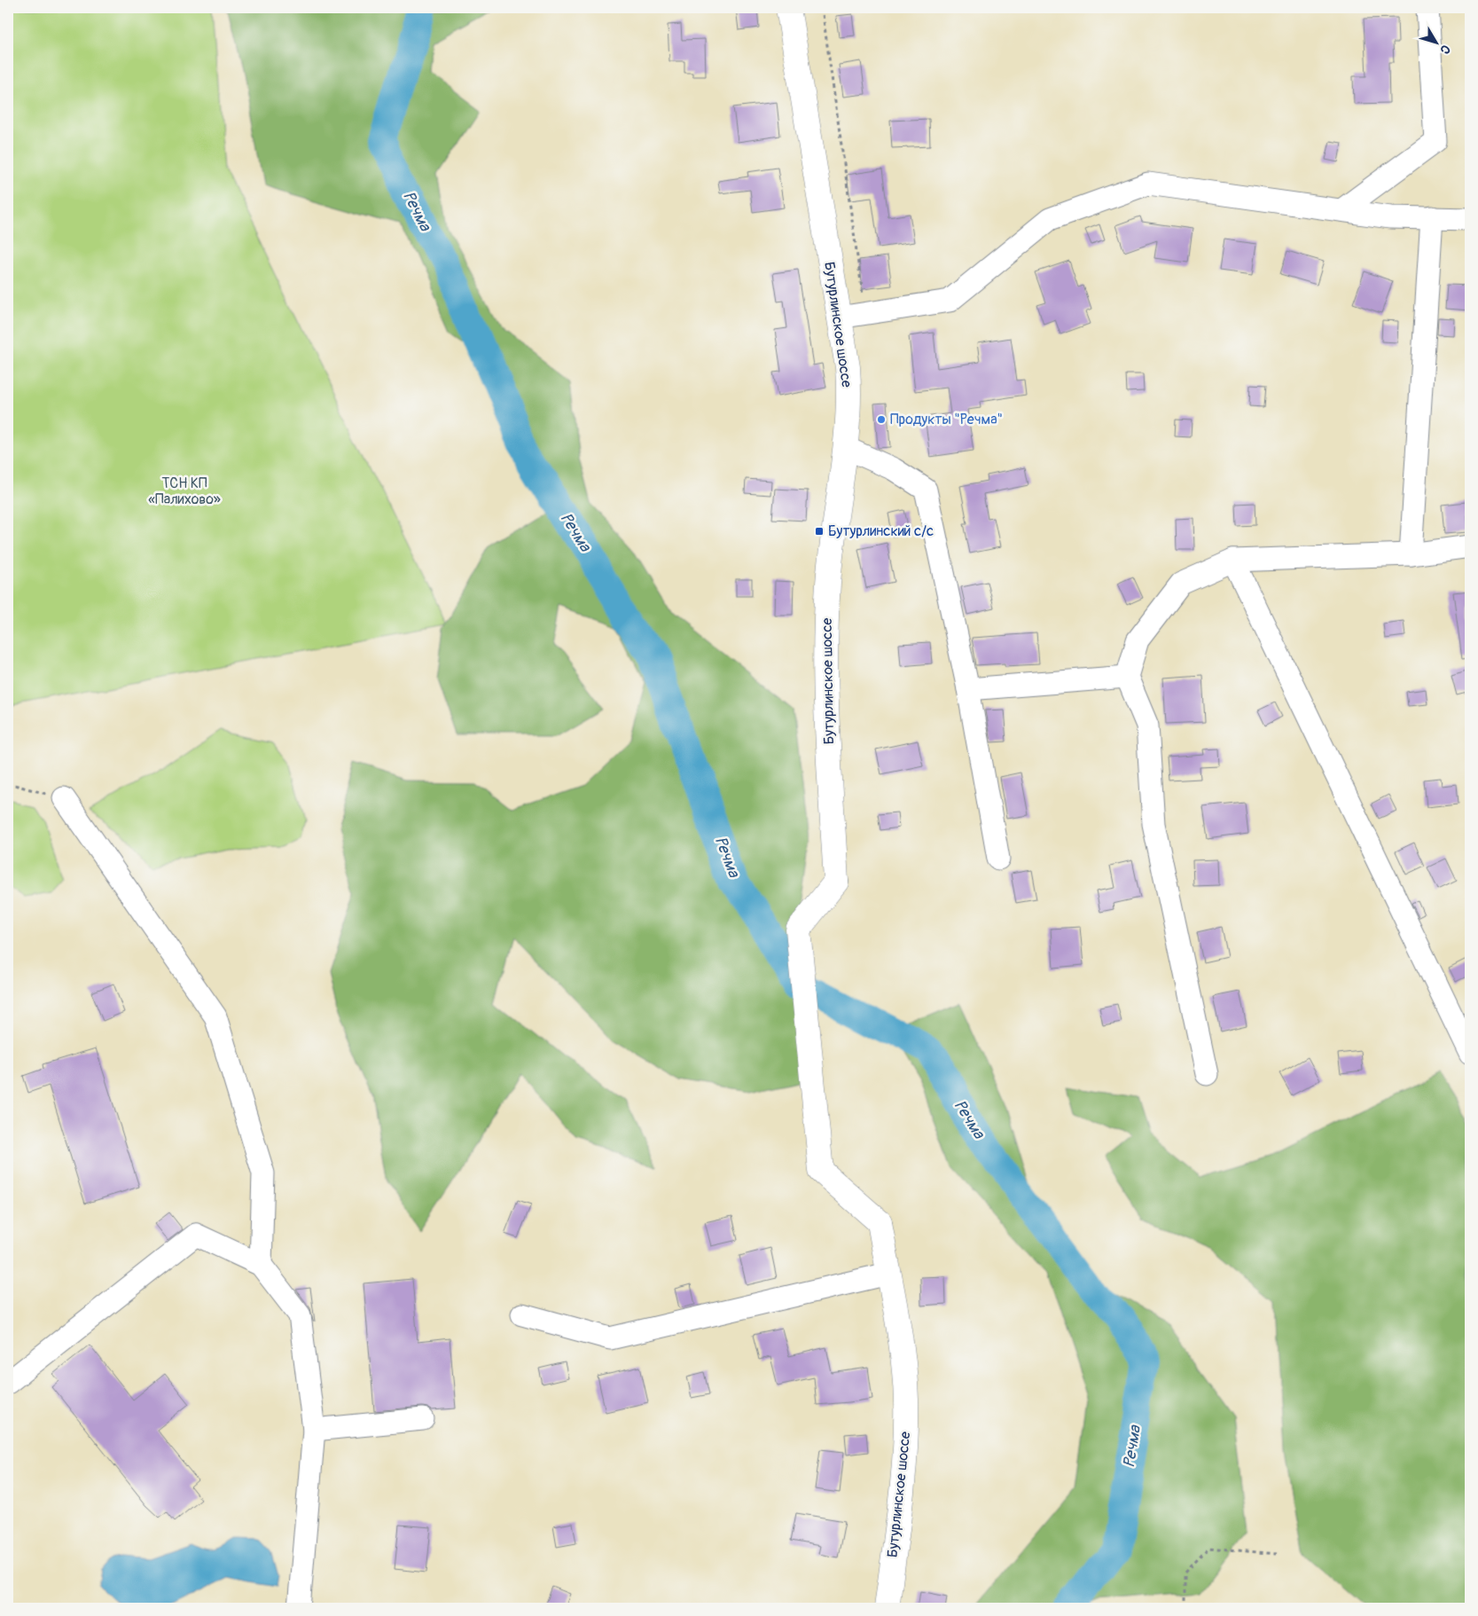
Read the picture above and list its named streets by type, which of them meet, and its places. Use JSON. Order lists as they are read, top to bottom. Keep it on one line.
{"streets":{"main road":["Бутурлинское шоссе"]},"water":["Речма"],"parks":["ТСН КП «Палихово»"],"places":{"other":["Продукты \"Речма\""],"transit":["Бутурлинский с/с"]},"north":"bottom right"}
